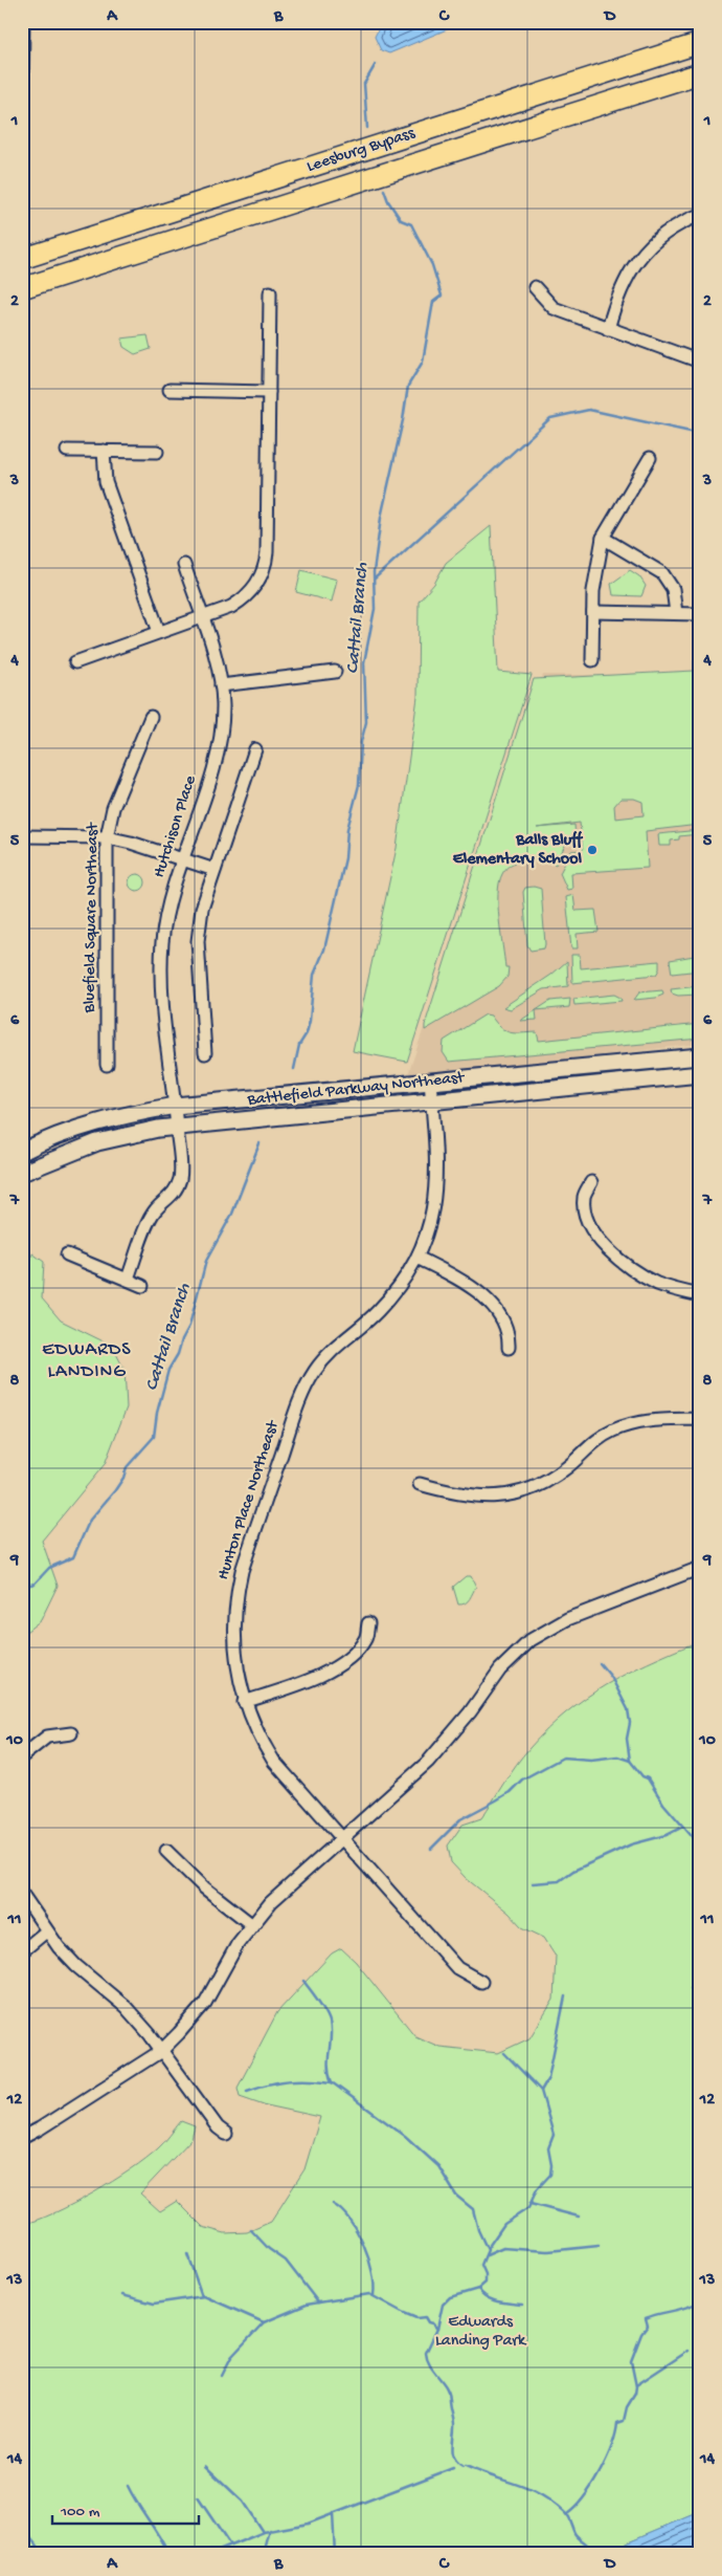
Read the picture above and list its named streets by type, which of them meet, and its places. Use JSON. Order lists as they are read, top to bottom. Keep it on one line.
{"streets":{"highway":["Leesburg Bypass"],"main road":["Battlefield Parkway Northeast"],"street":["Hutchison Place","Bluefield Square Northeast","Hunton Place Northeast"]},"crossings":[["Hutchison Place","Battlefield Parkway Northeast"],["Battlefield Parkway Northeast","Hunton Place Northeast"]],"districts":["EDWARDS LANDING"],"water":["Cattail Branch"],"parks":["Edwards Landing Park"],"places":["Balls Bluff Elementary School"],"scale_bar":"100 m","grid":{"columns":["A","B","C","D"],"rows":["1","2","3","4","5","6","7","8","9","10","11","12","13","14"]}}
